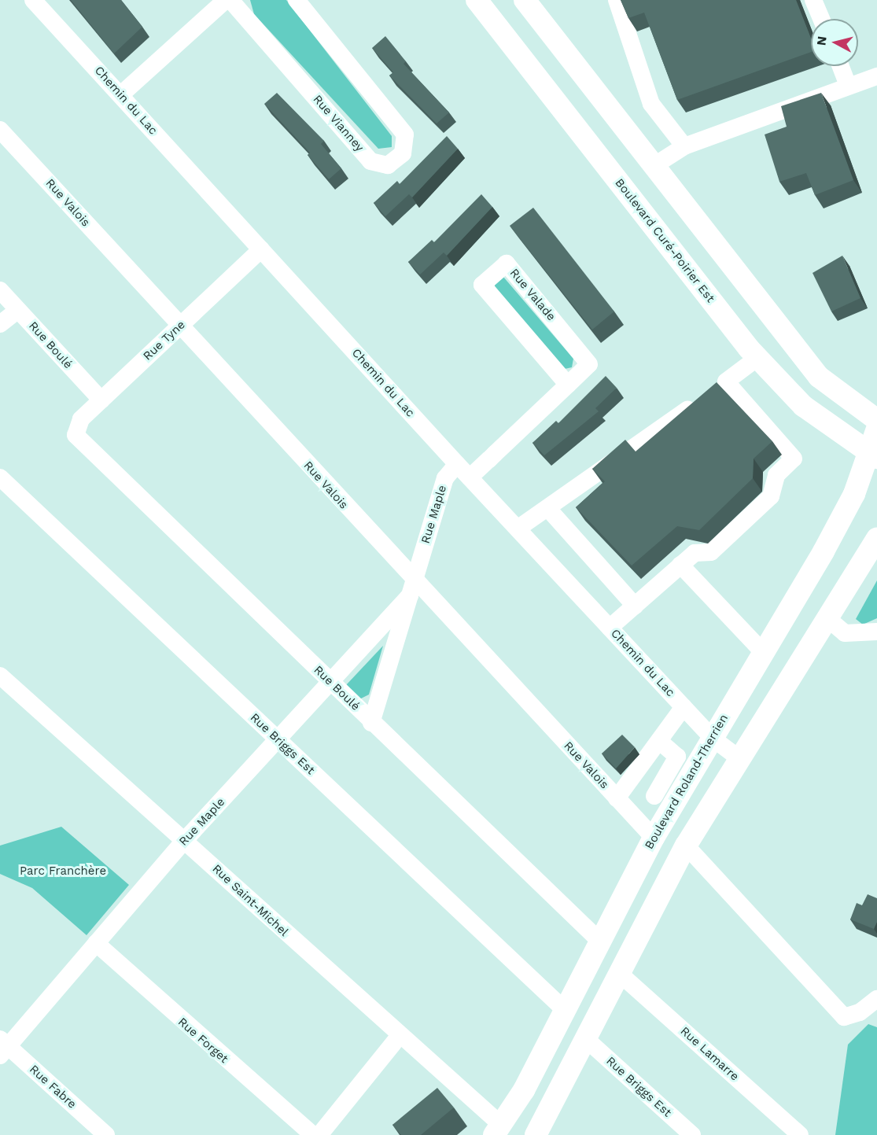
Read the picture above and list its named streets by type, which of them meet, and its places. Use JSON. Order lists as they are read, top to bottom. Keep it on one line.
{"streets":{"main road":["Boulevard Curé-Poirier Est","Boulevard Roland-Therrien"],"street":["Chemin du Lac","Rue Vianney","Rue Valois","Rue Valade","Rue Tyne","Rue Boulé","Rue Maple","Rue Briggs Est","Rue Saint-Michel","Rue Forget","Rue Lamarre","Rue Fabre"]},"crossings":[["Chemin du Lac","Rue Valade"],["Chemin du Lac","Rue Tyne"],["Chemin du Lac","Rue Maple"],["Chemin du Lac","Boulevard Roland-Therrien"],["Rue Valois","Rue Tyne"],["Rue Valois","Rue Maple"],["Rue Valois","Boulevard Roland-Therrien"],["Boulevard Curé-Poirier Est","Boulevard Roland-Therrien"],["Rue Tyne","Rue Boulé"],["Rue Boulé","Rue Maple"],["Rue Boulé","Boulevard Roland-Therrien"],["Rue Maple","Rue Briggs Est"],["Rue Maple","Rue Saint-Michel"],["Rue Maple","Rue Forget"],["Rue Maple","Rue Fabre"],["Rue Briggs Est","Boulevard Roland-Therrien"],["Boulevard Roland-Therrien","Rue Saint-Michel"]],"parks":["Parc Franchère"],"north":"left"}
